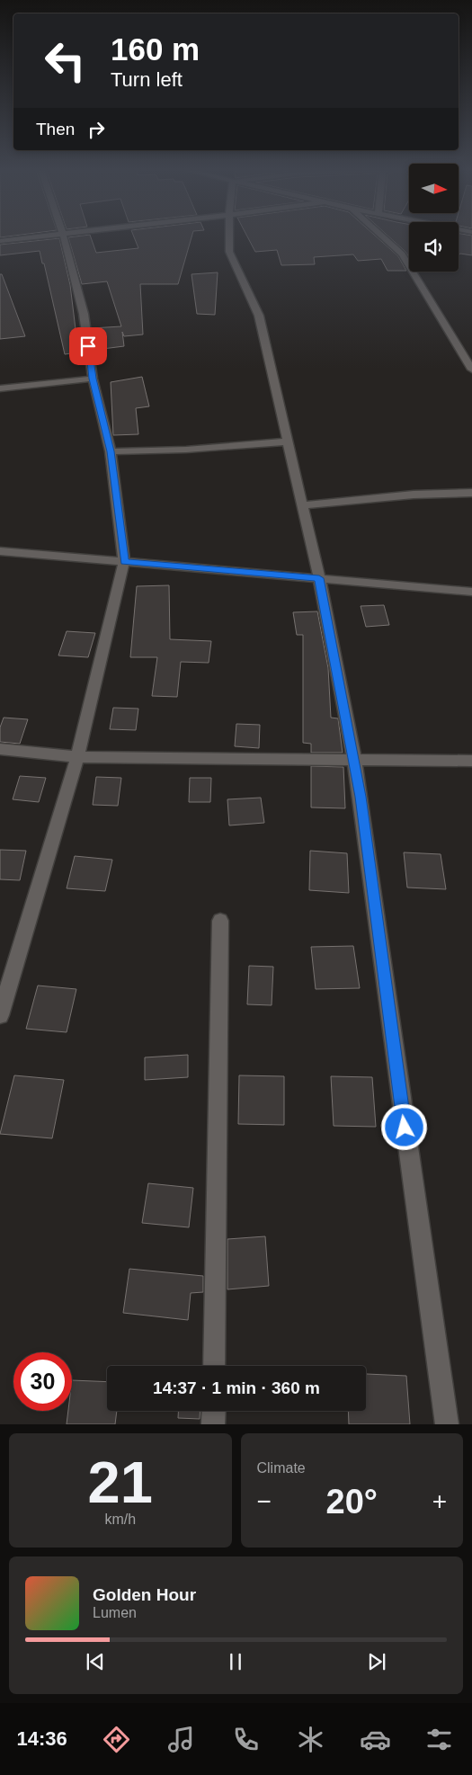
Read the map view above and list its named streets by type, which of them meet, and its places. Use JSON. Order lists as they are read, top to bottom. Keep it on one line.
{"north":"right","page":{"turn":["160 m","Turn left"],"then":"Then","limit":"30","trip":"14:37 · 1 min · 360 m","tile":[["21","km/h"],"Climate"],"heat":["−","20°","+"],"song":["Golden Hour","Lumen"],"tabs":"14:36"}}
